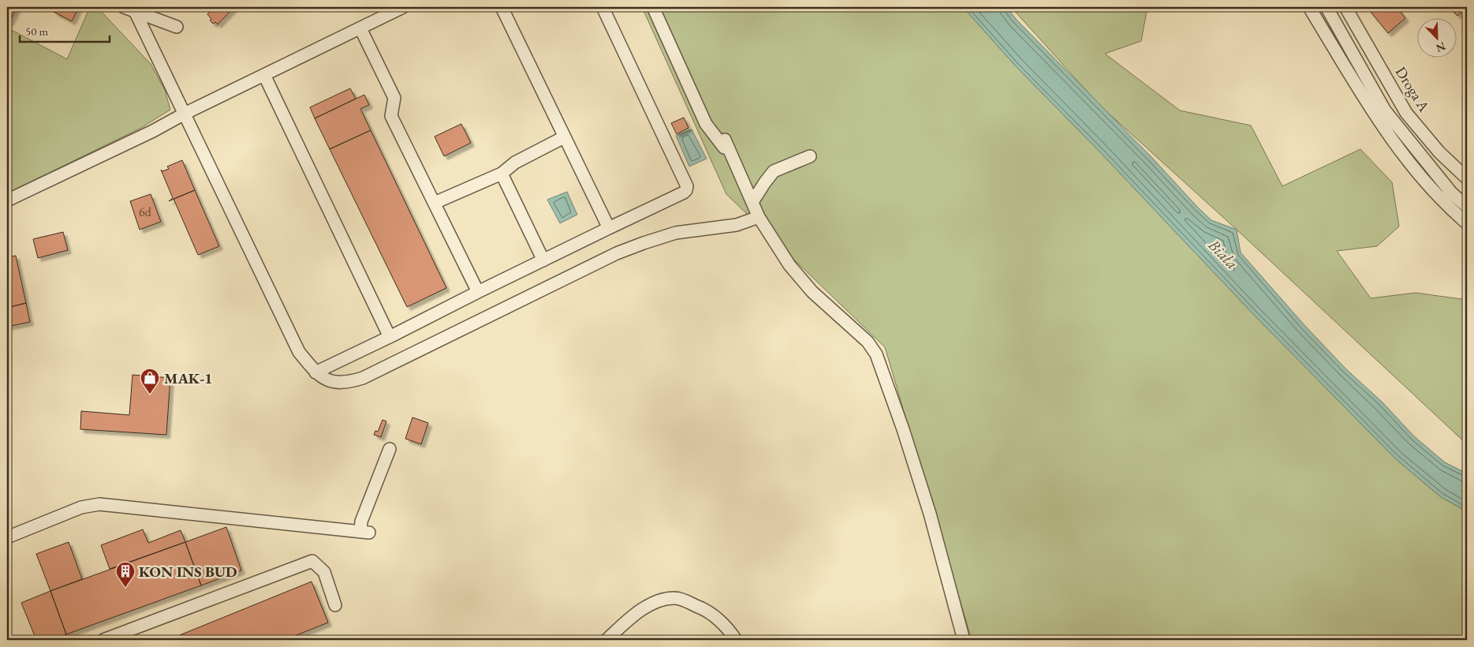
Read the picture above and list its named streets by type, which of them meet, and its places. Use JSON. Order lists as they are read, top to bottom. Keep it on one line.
{"streets":{"street":["Droga A"]},"water":["Biała"],"places":{"shop":["MAK-1"],"building":["KON INS BUD"]},"house_numbers":["6d"],"scale_bar":"50 m","north":"bottom right"}
